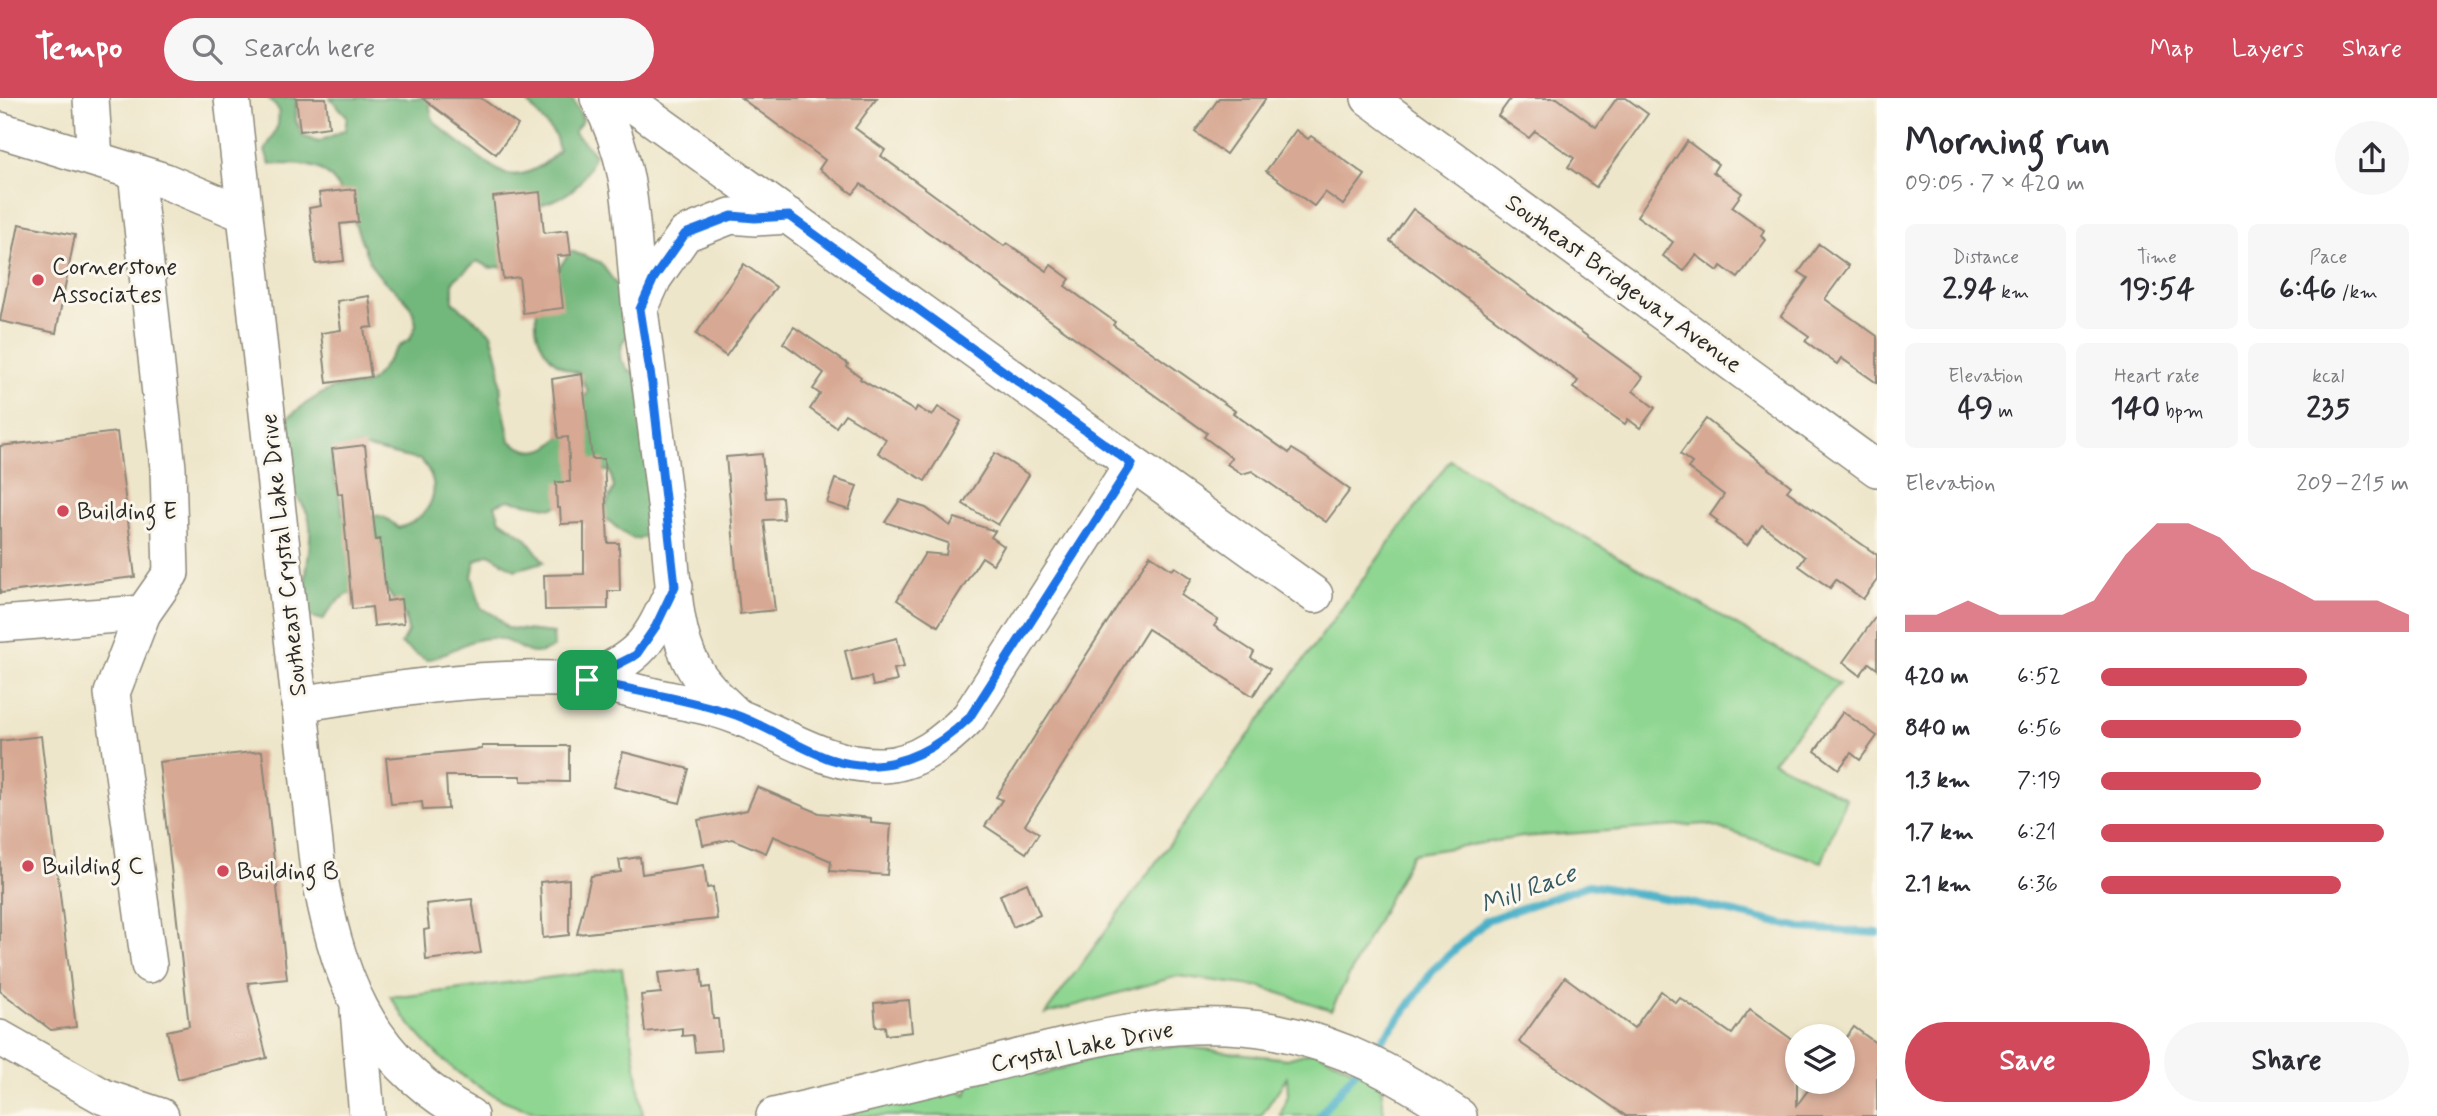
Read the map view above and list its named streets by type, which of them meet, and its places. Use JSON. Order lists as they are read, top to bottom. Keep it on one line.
{"streets":{"street":["Southeast Bridgeway Avenue","Southeast Crystal Lake Drive","Crystal Lake Drive"]},"water":["Mill Race"],"places":["Cornerstone Associates","Building E","Building C","Building B"],"page":{"header":"Tempo","search":"Search here","nav":["Map","Layers","Share"],"heading":["Morning run","09:05 · 7 × 420 m"],"stats":[["Distance","2.94 km"],["Time","19:54"],["Pace","6:46 /km"],["Elevation","49 m"],["Heart rate","140 bpm"],["kcal","235"]],"chart":["Elevation","209–215 m"],"list":[{"name":"420 m","note":"6:52"},{"name":"840 m","note":"6:56"},{"name":"1.3 km","note":"7:19"},{"name":"1.7 km","note":"6:21"},{"name":"2.1 km","note":"6:36"}],"buttons":["Save","Share"]}}
